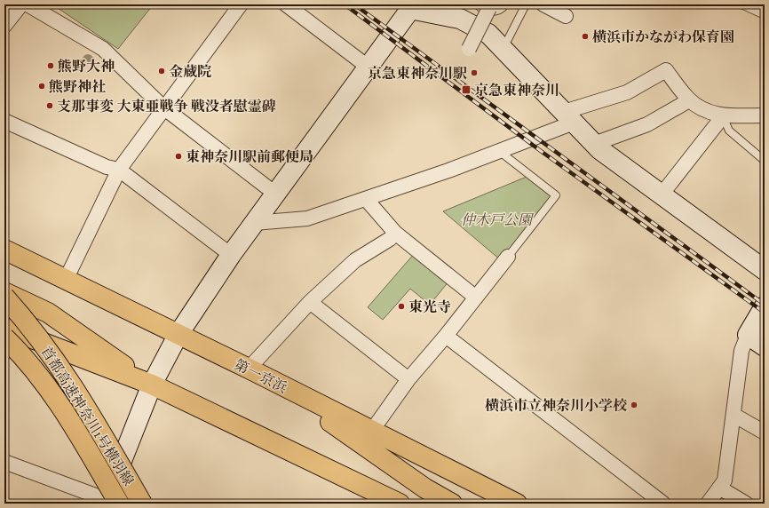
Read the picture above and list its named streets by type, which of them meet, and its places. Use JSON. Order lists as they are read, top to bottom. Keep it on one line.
{"streets":{"highway":["第一京浜","首都高速神奈川1号横羽線"]},"parks":["仲木戸公園"],"places":{"other":["横浜市かながわ保育園","熊野大神","金蔵院","京急東神奈川駅","熊野神社","支那事変 大東亜戦争 戦没者慰霊碑","東神奈川駅前郵便局","東光寺","横浜市立神奈川小学校"],"transit":["京急東神奈川"]}}
